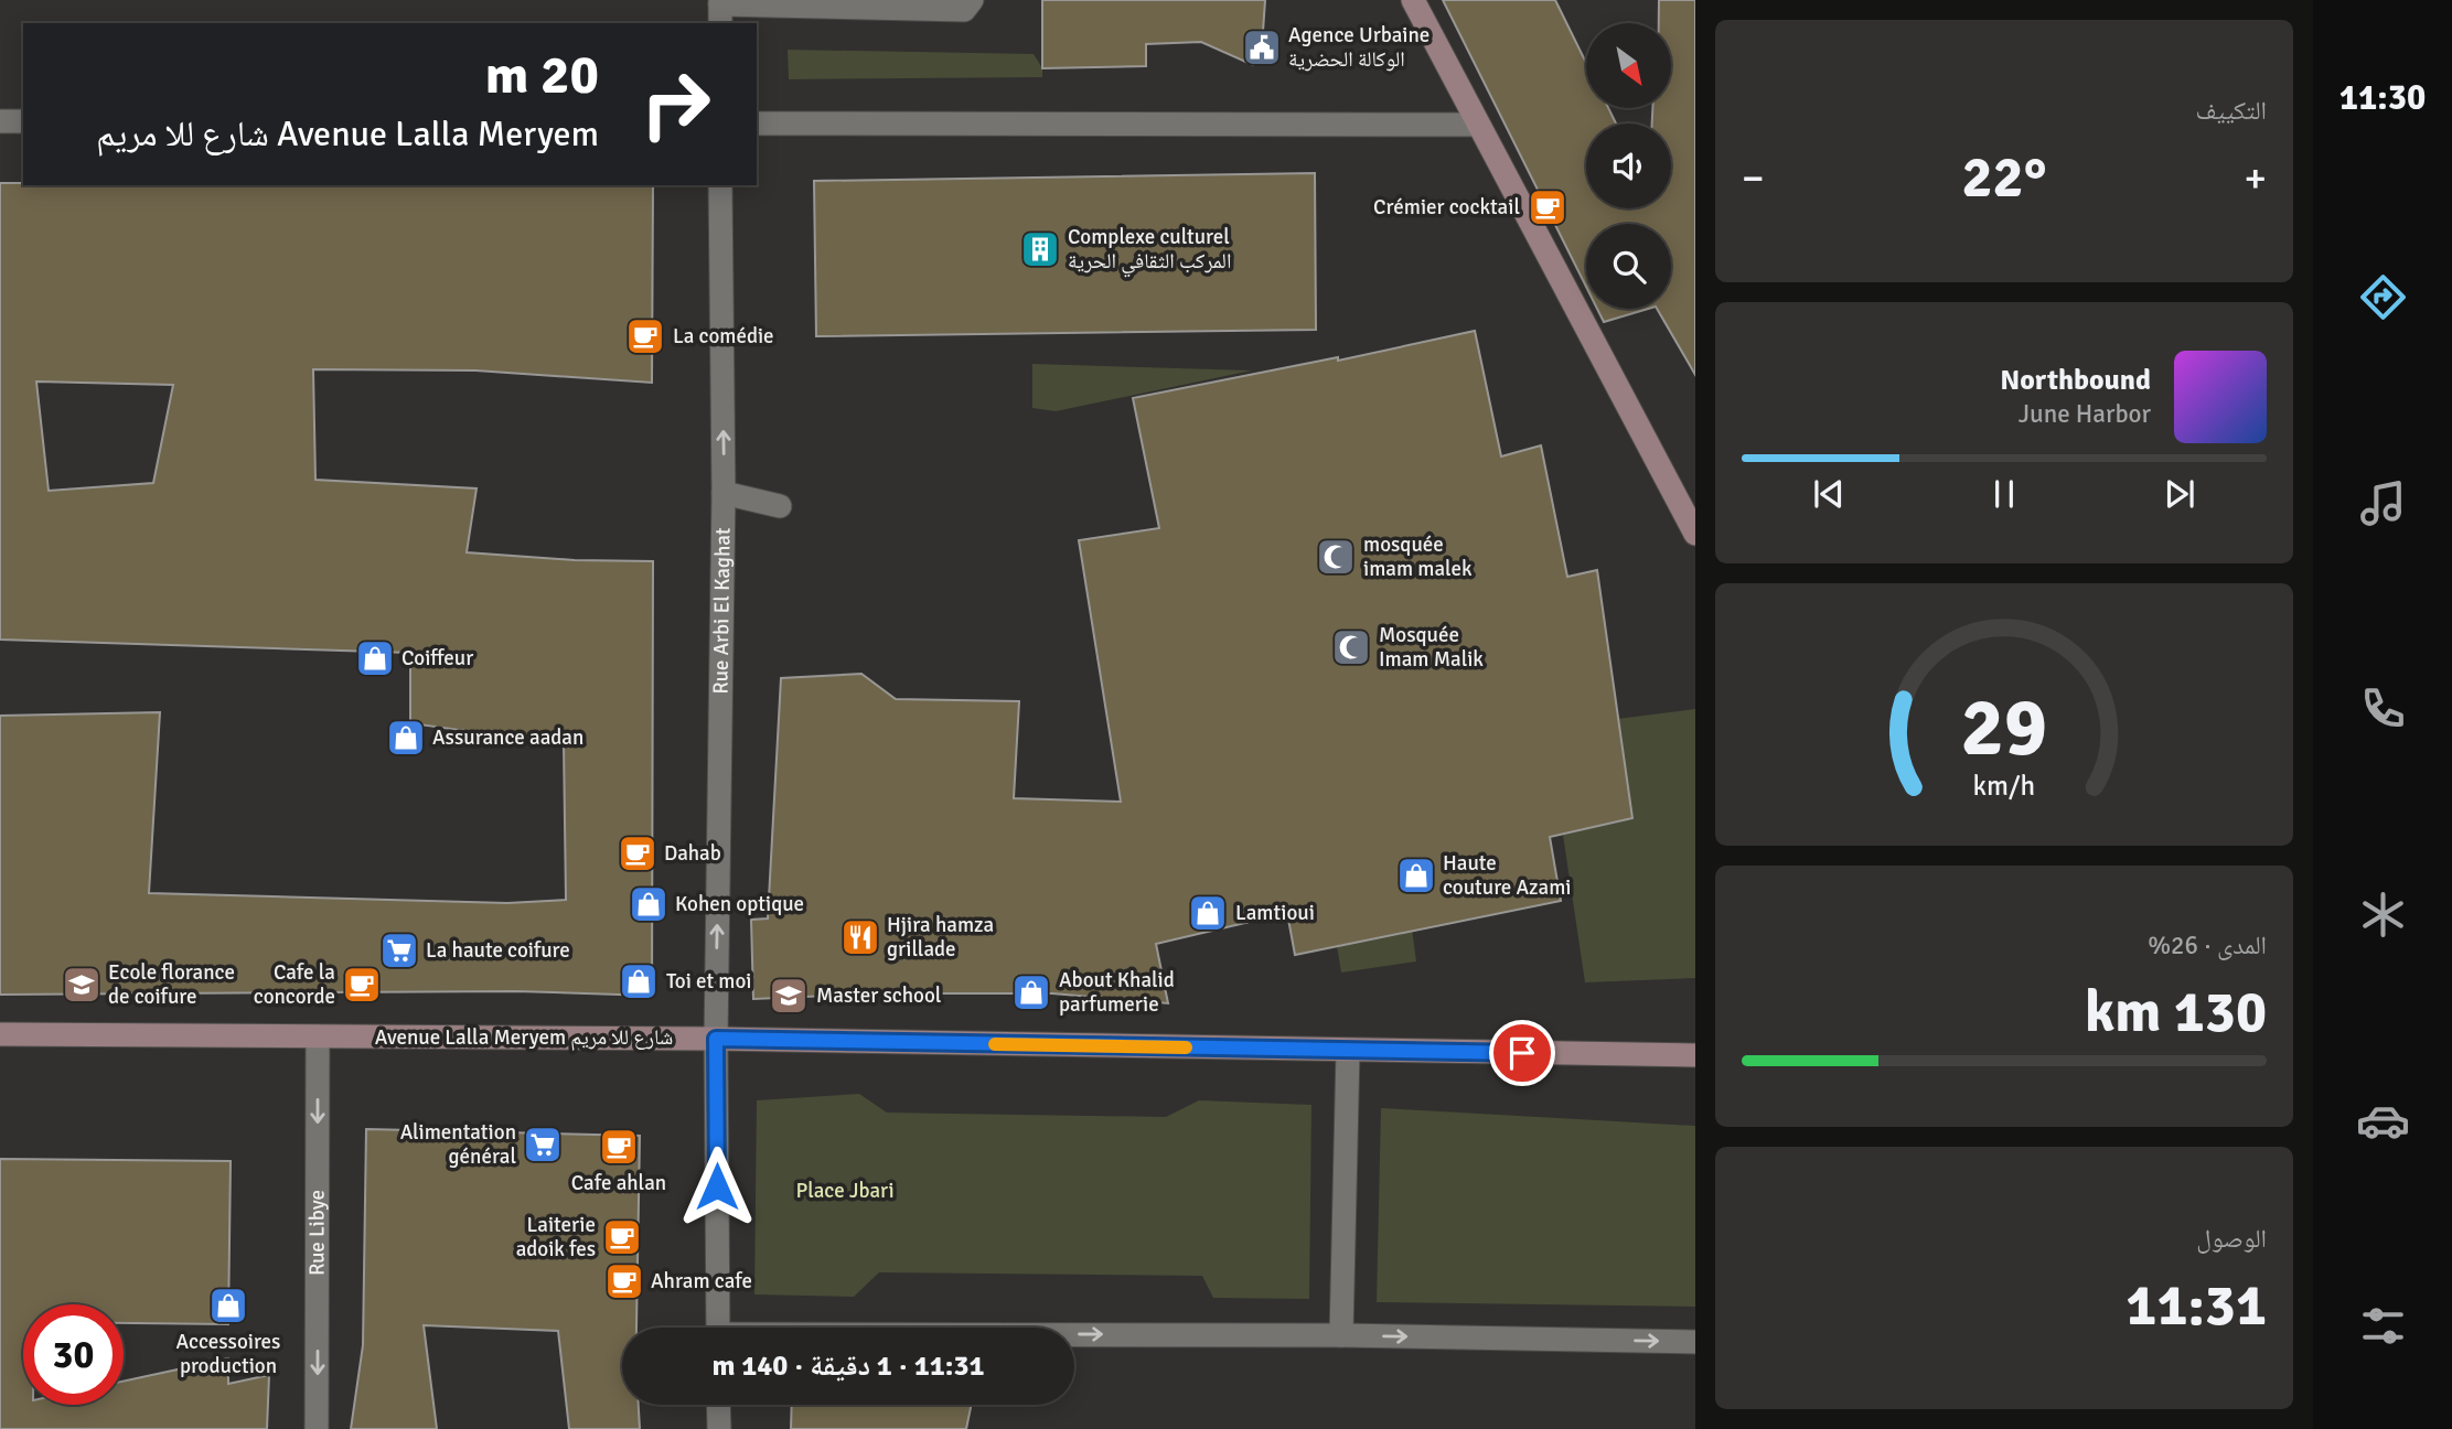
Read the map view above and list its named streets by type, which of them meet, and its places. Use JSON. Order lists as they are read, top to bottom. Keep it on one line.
{"streets":{"street":["Rue Arbi El Kaghat","Avenue Lalla Meryem شارع للا مريم","Rue Libye"]},"crossings":[["Rue Arbi El Kaghat","Avenue Lalla Meryem شارع للا مريم"],["Avenue Lalla Meryem شارع للا مريم","Rue Libye"]],"one_way":["Rue Arbi El Kaghat","Rue Libye"],"parks":["Place Jbari"],"places":{"public building":["Agence Urbaine الوكالة الحضرية"],"cafe":["Crémier cocktail","La comédie","Dahab","Cafe la concorde","Cafe ahlan","Laiterie adoik fes","Ahram cafe"],"building":["Complexe culturel المركب الثقافي الحرية"],"mosque":["mosquée imam malek","Mosquée Imam Malik"],"shop":["Coiffeur","Assurance aadan","Haute couture Azami","Kohen optique","Lamtioui","Toi et moi","About Khalid parfumerie","Accessoires production"],"restaurant":["Hjira hamza grillade"],"supermarket":["La haute coifure","Alimentation général"],"school or university":["Ecole florance de coifure","Master school"]},"north":"bottom right","page":{"tabs":"11:30","tile":["التكييف",["المدى · 26%","130 km"],["الوصول","11:31"]],"turn":["20 m","Avenue Lalla Meryem شارع للا مريم"],"heat":["−","22°","+"],"song":["Northbound","June Harbor"],"limit":"30","trip":"11:31 · 1 دقيقة · 140 m","gauge":["29","km/h"]}}
